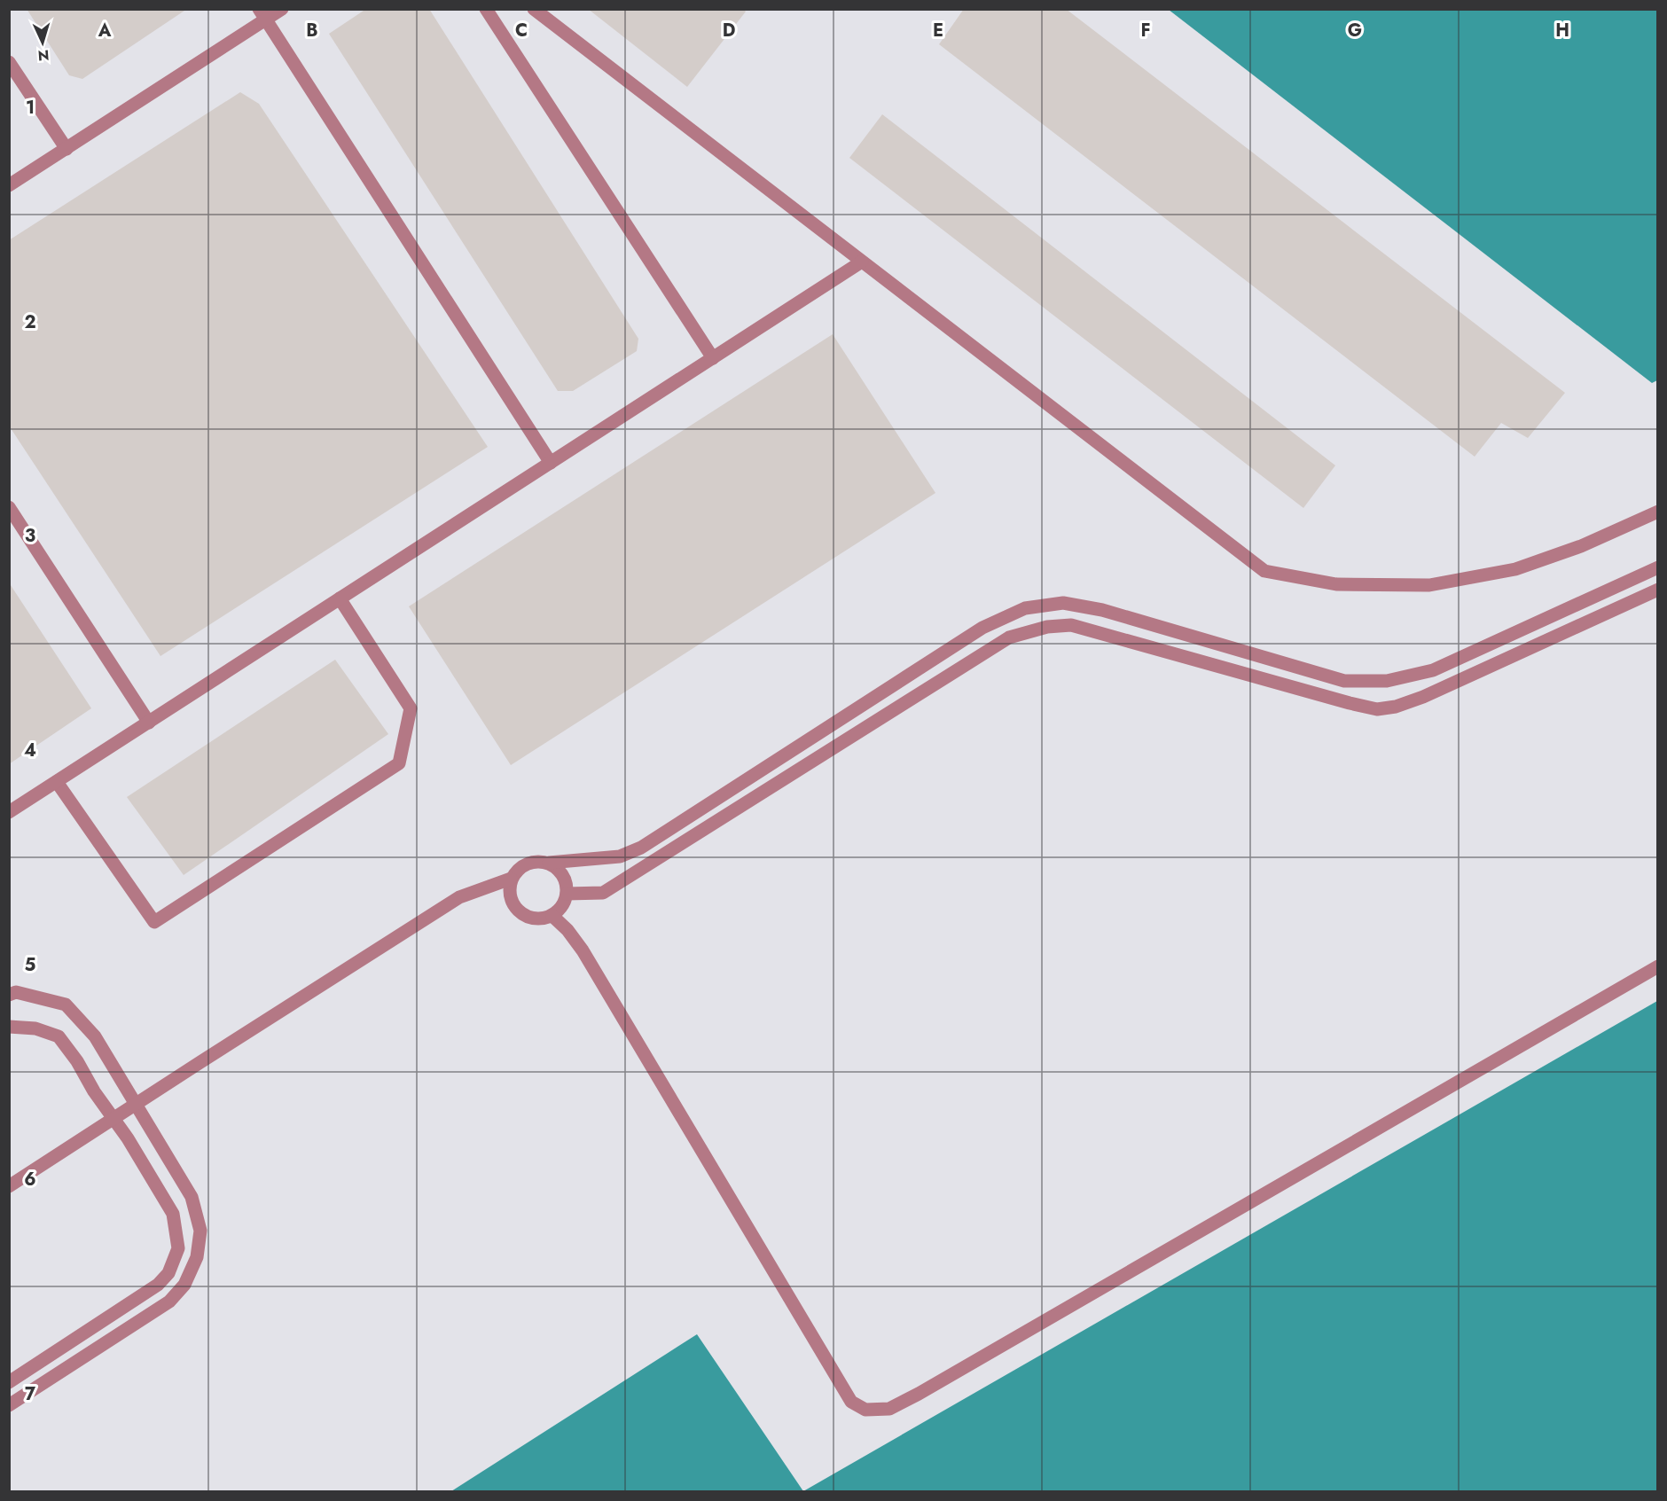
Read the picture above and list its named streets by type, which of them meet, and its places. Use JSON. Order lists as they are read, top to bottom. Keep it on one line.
{"north":"bottom","grid":{"columns":["A","B","C","D","E","F","G","H"],"rows":["1","2","3","4","5","6","7"]}}
